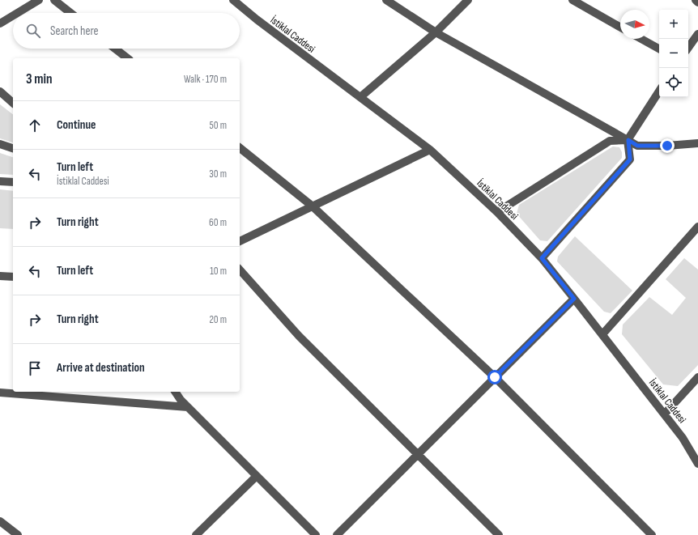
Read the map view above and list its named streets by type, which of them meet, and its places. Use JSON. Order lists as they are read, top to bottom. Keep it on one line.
{"streets":{"street":["İstiklal Caddesi"]},"north":"right","page":{"map_buttons":["+","−"],"search":"Search here","heading":["3 min","Walk · 170 m"],"list":[["Continue","50 m"],["Turn left","İstiklal Caddesi","30 m"],["Turn right","60 m"],["Turn left","10 m"],["Turn right","20 m"],"Arrive at destination"]}}
